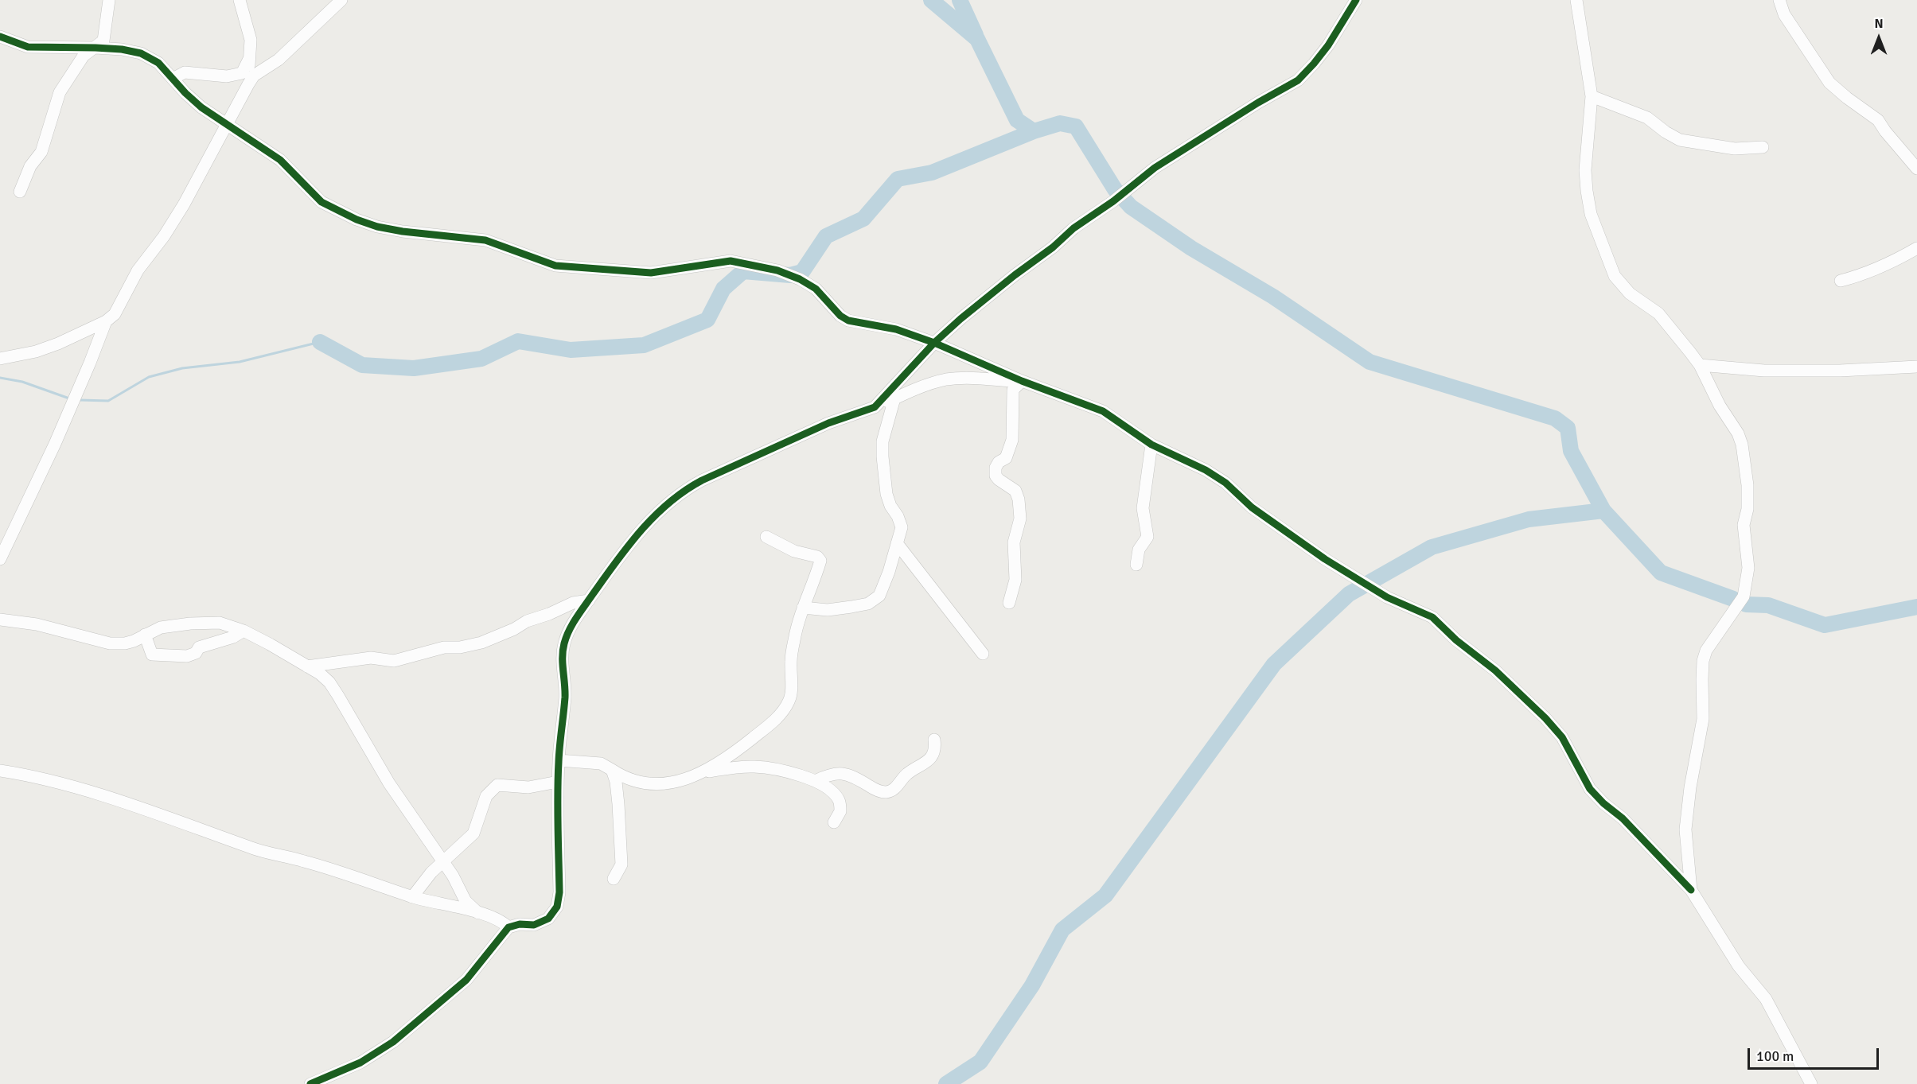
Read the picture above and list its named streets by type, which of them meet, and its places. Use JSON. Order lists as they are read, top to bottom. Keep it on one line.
{"scale_bar":"100 m","north":"top"}
